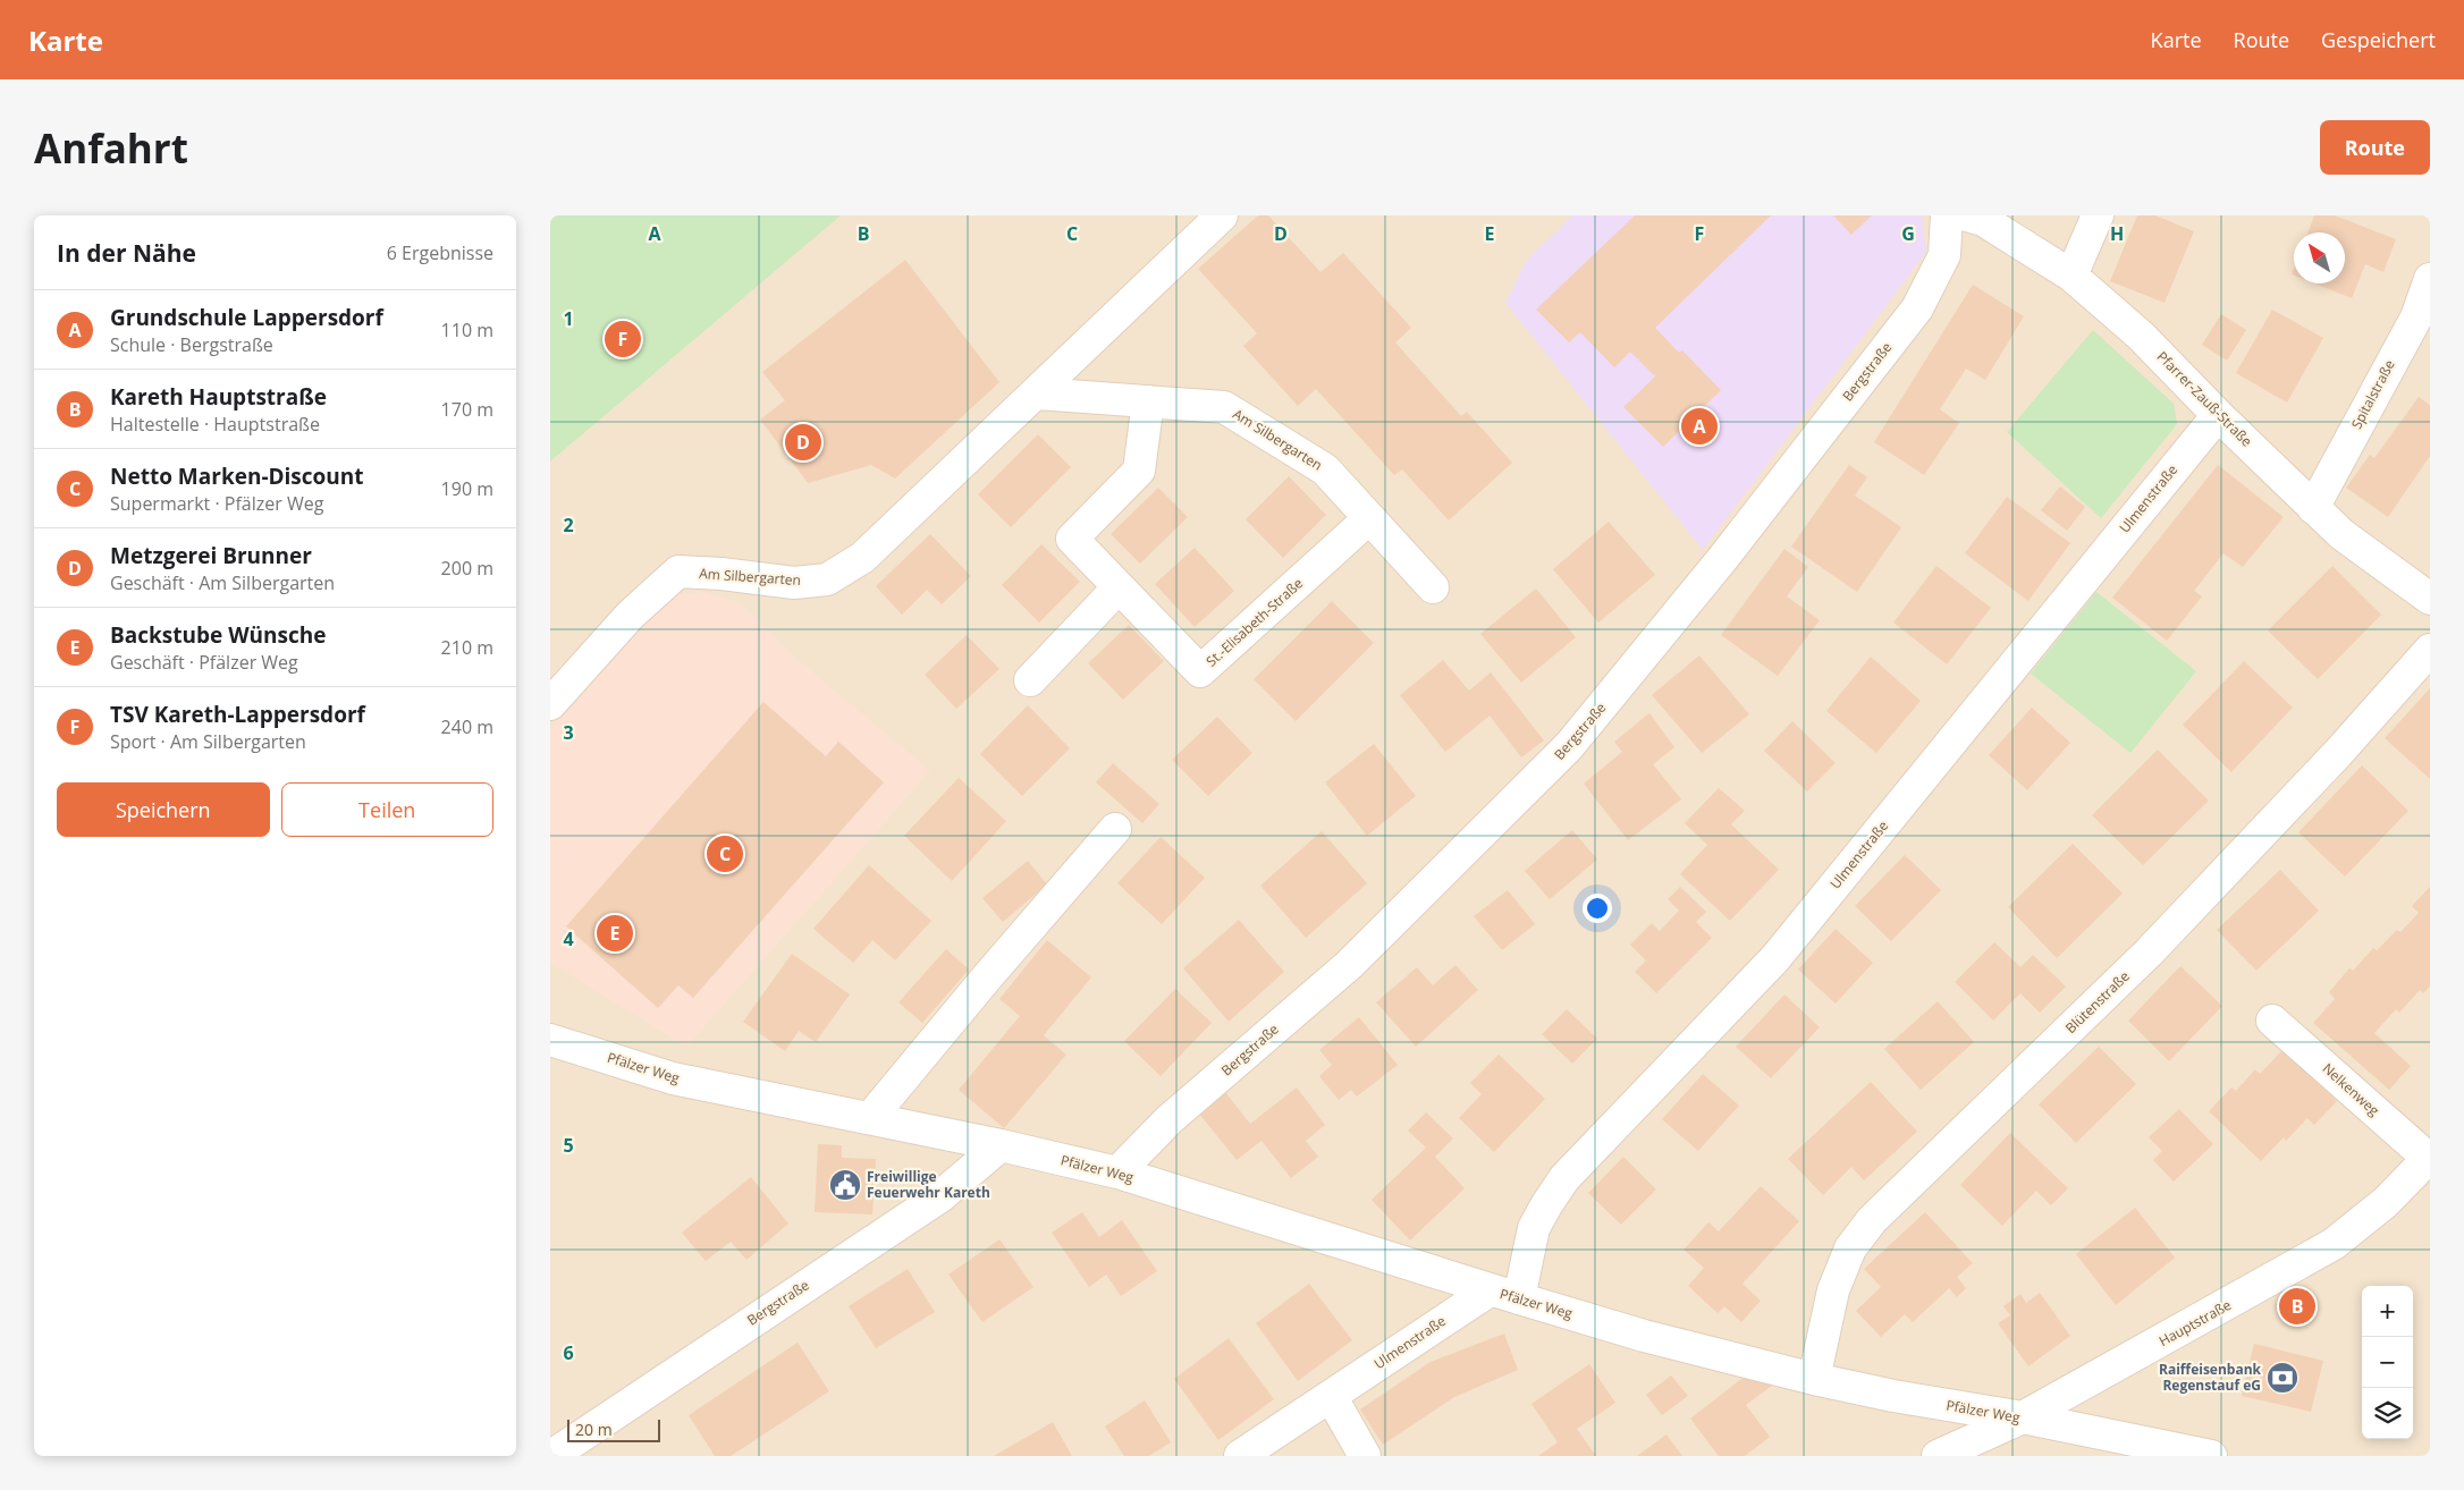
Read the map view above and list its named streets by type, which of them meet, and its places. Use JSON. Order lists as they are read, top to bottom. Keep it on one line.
{"streets":{"street":["Bergstraße","Spitalstraße","Pfarrer-Zauß-Straße","Am Silbergarten","Ulmenstraße","St.-Elisabeth-Straße","Blütenstraße","Pfälzer Weg","Nelkenweg","Hauptstraße"]},"crossings":[["Bergstraße","Pfälzer Weg"],["Spitalstraße","Pfarrer-Zauß-Straße"],["Pfarrer-Zauß-Straße","Ulmenstraße"],["Am Silbergarten","St.-Elisabeth-Straße"],["Ulmenstraße","Pfälzer Weg"],["Blütenstraße","Pfälzer Weg"],["Pfälzer Weg","Hauptstraße"],["Nelkenweg","Hauptstraße"]],"places":{"public building":["Freiwillige Feuerwehr Kareth"],"bank":["Raiffeisenbank Regenstauf eG"]},"scale_bar":"20 m","north":"top left","page":{"header":"Karte","nav":["Karte","Route","Gespeichert"],"buttons":["Route",["Speichern","Teilen"]],"title":"Anfahrt","heading":["In der Nähe","6 Ergebnisse"],"list":[{"mark":"A","name":"Grundschule Lappersdorf","note":"Schule · Bergstraße","value":"110 m"},{"mark":"B","name":"Kareth Hauptstraße","note":"Haltestelle · Hauptstraße","value":"170 m"},{"mark":"C","name":"Netto Marken-Discount","note":"Supermarkt · Pfälzer Weg","value":"190 m"},{"mark":"D","name":"Metzgerei Brunner","note":"Geschäft · Am Silbergarten","value":"200 m"},{"mark":"E","name":"Backstube Wünsche","note":"Geschäft · Pfälzer Weg","value":"210 m"},{"mark":"F","name":"TSV Kareth-Lappersdorf","note":"Sport · Am Silbergarten","value":"240 m"}],"pins":["F","A","D","C","E","B"],"map_buttons":["+","−"],"scale":"20 m"},"grid":{"columns":["A","B","C","D","E","F","G","H"],"rows":["1","2","3","4","5","6"]}}
